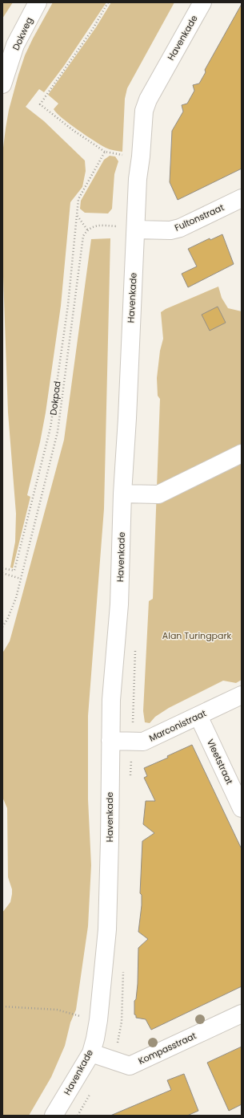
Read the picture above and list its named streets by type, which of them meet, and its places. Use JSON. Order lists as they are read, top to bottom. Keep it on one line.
{"streets":{"street":["Dokweg","Havenkade","Fultonstraat","Marconistraat","Vleetstraat","Kompasstraat"],"path":["Dokpad"]},"crossings":[["Havenkade","Fultonstraat"],["Havenkade","Marconistraat"],["Havenkade","Kompasstraat"],["Marconistraat","Vleetstraat"]],"parks":["Alan Turingpark"]}
